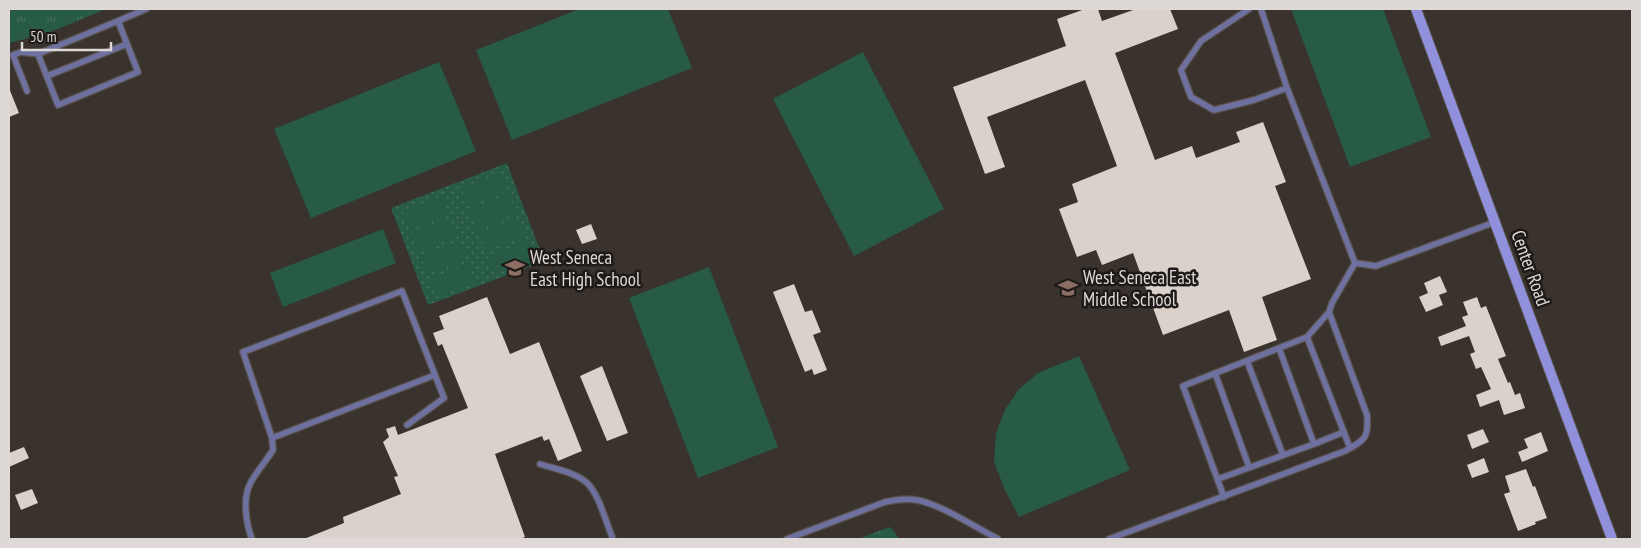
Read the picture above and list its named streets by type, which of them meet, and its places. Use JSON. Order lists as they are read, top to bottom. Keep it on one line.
{"streets":{"main road":["Center Road"]},"places":{"school or university":["West Seneca East High School","West Seneca East Middle School"]},"scale_bar":"50 m"}
